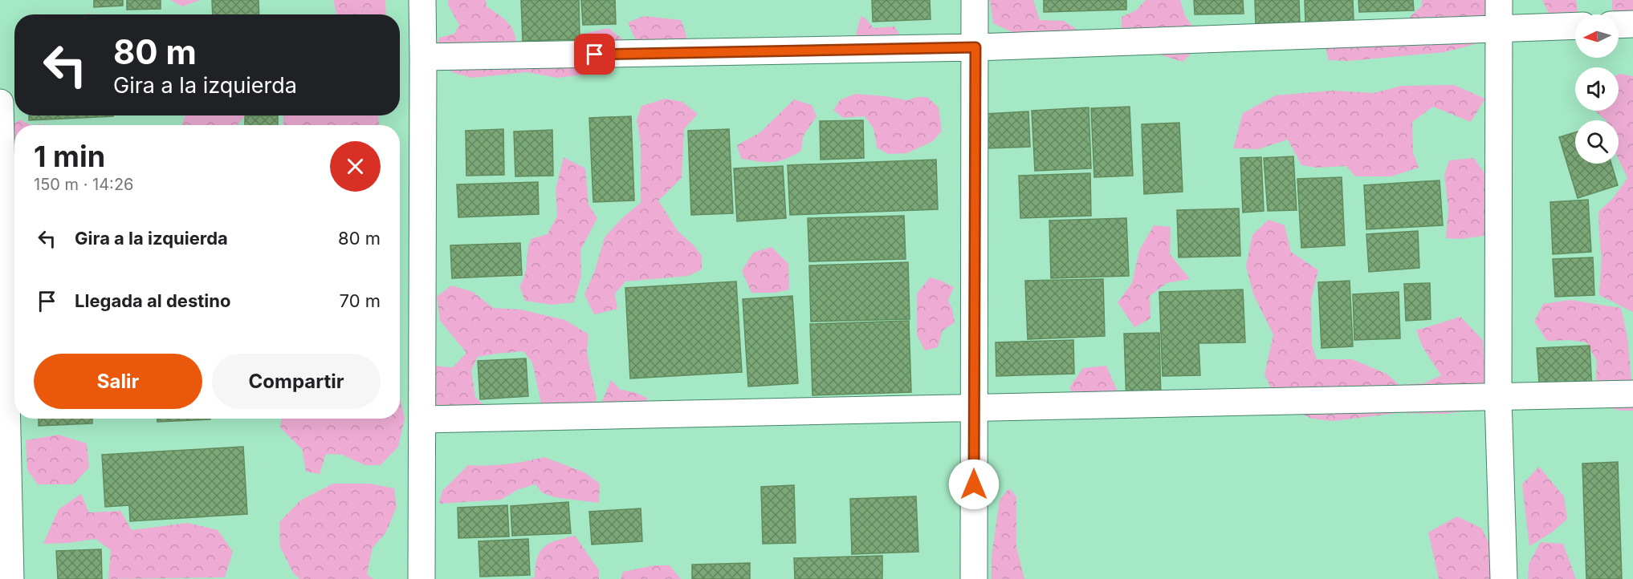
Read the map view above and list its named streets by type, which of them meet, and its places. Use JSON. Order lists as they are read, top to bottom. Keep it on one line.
{"north":"left","page":{"turn":["80 m","Gira a la izquierda"],"heading":["1 min","150 m · 14:26"],"list":[{"name":"Gira a la izquierda","value":"80 m"},{"name":"Llegada al destino","value":"70 m"}],"buttons":["Salir","Compartir"]}}
